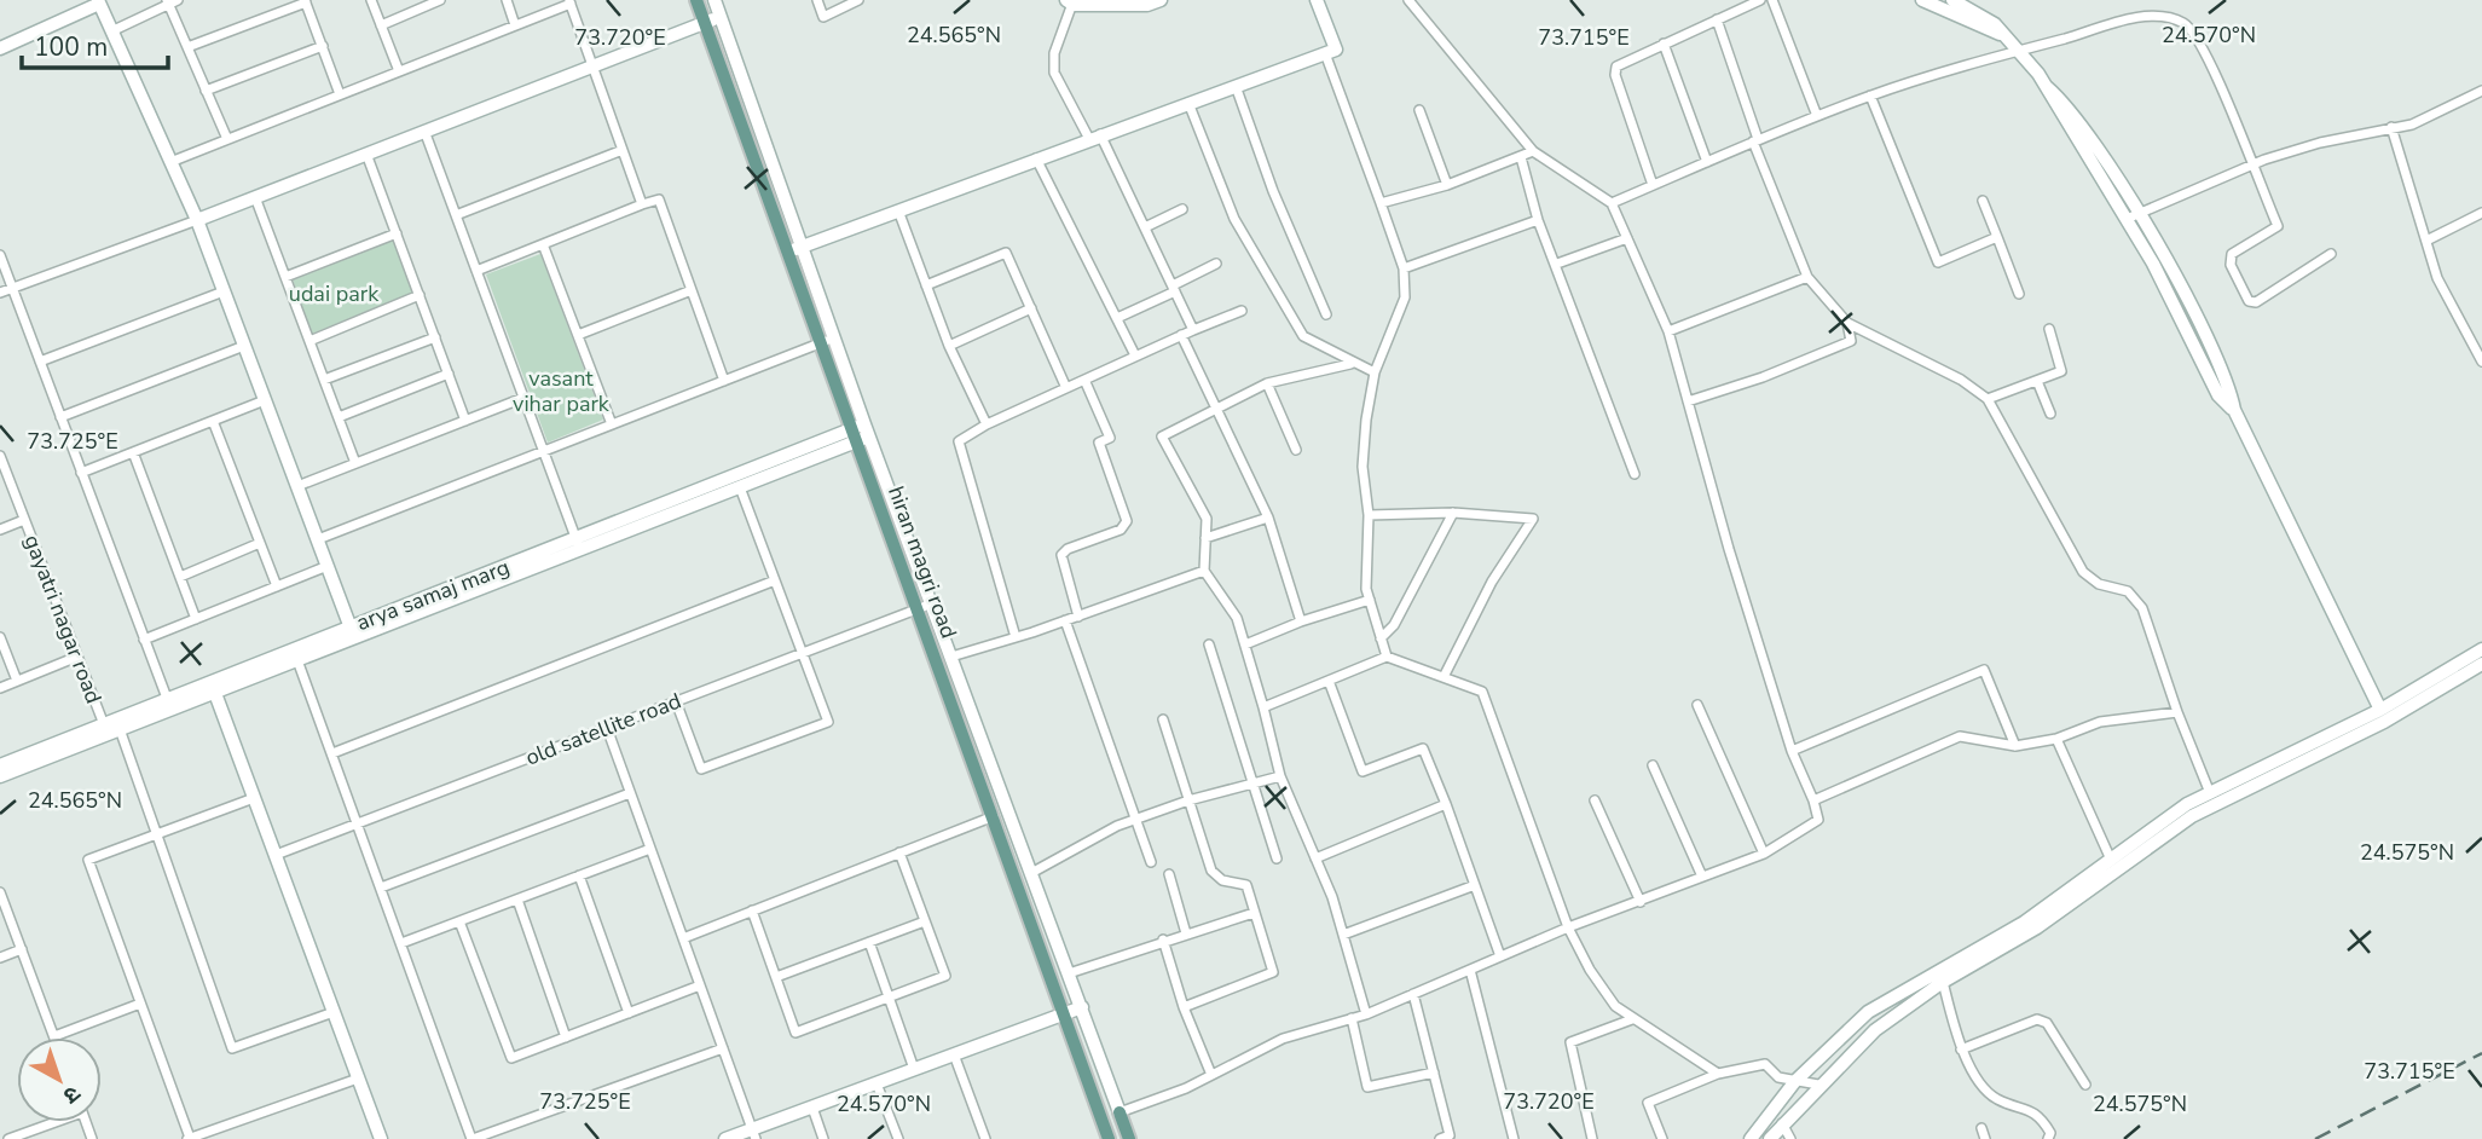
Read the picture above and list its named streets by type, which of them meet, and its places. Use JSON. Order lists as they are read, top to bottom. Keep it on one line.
{"streets":{"main road":["hiran magri road"],"street":["arya samaj marg","gayatri nagar road","old satellite road"]},"crossings":[["hiran magri road","arya samaj marg"],["hiran magri road","old satellite road"],["arya samaj marg","gayatri nagar road"]],"parks":["udai park","vasant vihar park"],"scale_bar":"100 m","north":"bottom right","coordinates":["24.565°N","24.570°N","73.720°E","73.715°E","73.725°E","24.575°N"]}
